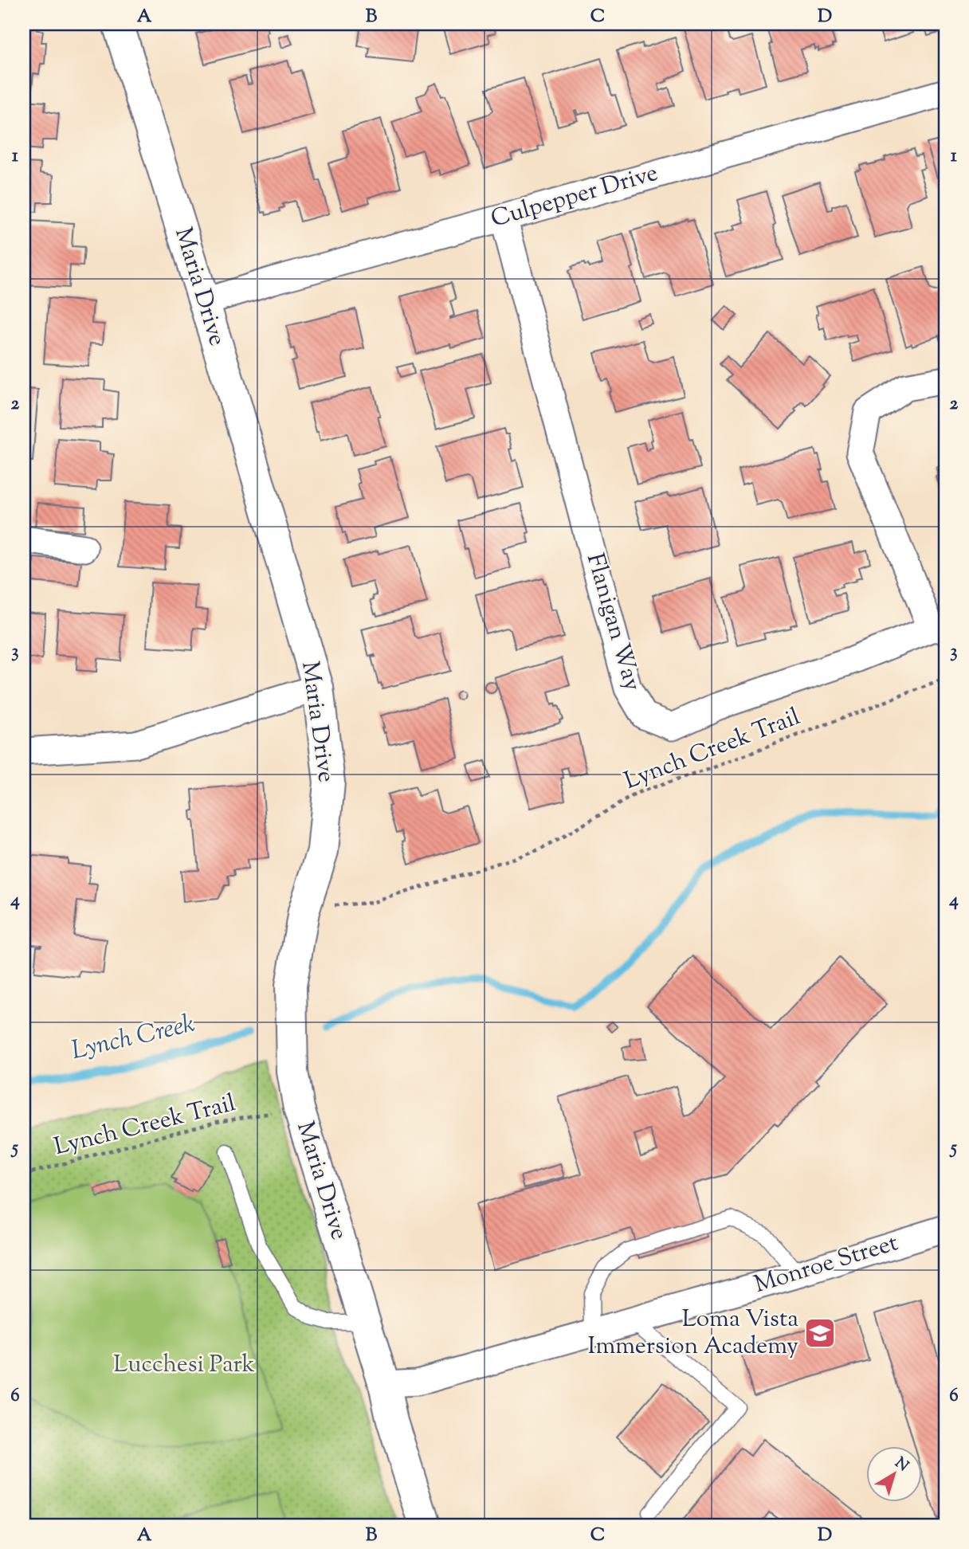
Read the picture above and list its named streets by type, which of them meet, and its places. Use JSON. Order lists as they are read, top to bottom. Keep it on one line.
{"streets":{"street":["Culpepper Drive","Maria Drive","Flanigan Way","Monroe Street"],"path":["Lynch Creek Trail"]},"crossings":[["Culpepper Drive","Maria Drive"],["Culpepper Drive","Flanigan Way"],["Maria Drive","Monroe Street"]],"water":["Lynch Creek"],"parks":["Lucchesi Park"],"places":{"school or university":["Loma Vista Immersion Academy"]},"north":"top right","grid":{"columns":["A","B","C","D"],"rows":["1","2","3","4","5","6"]}}
